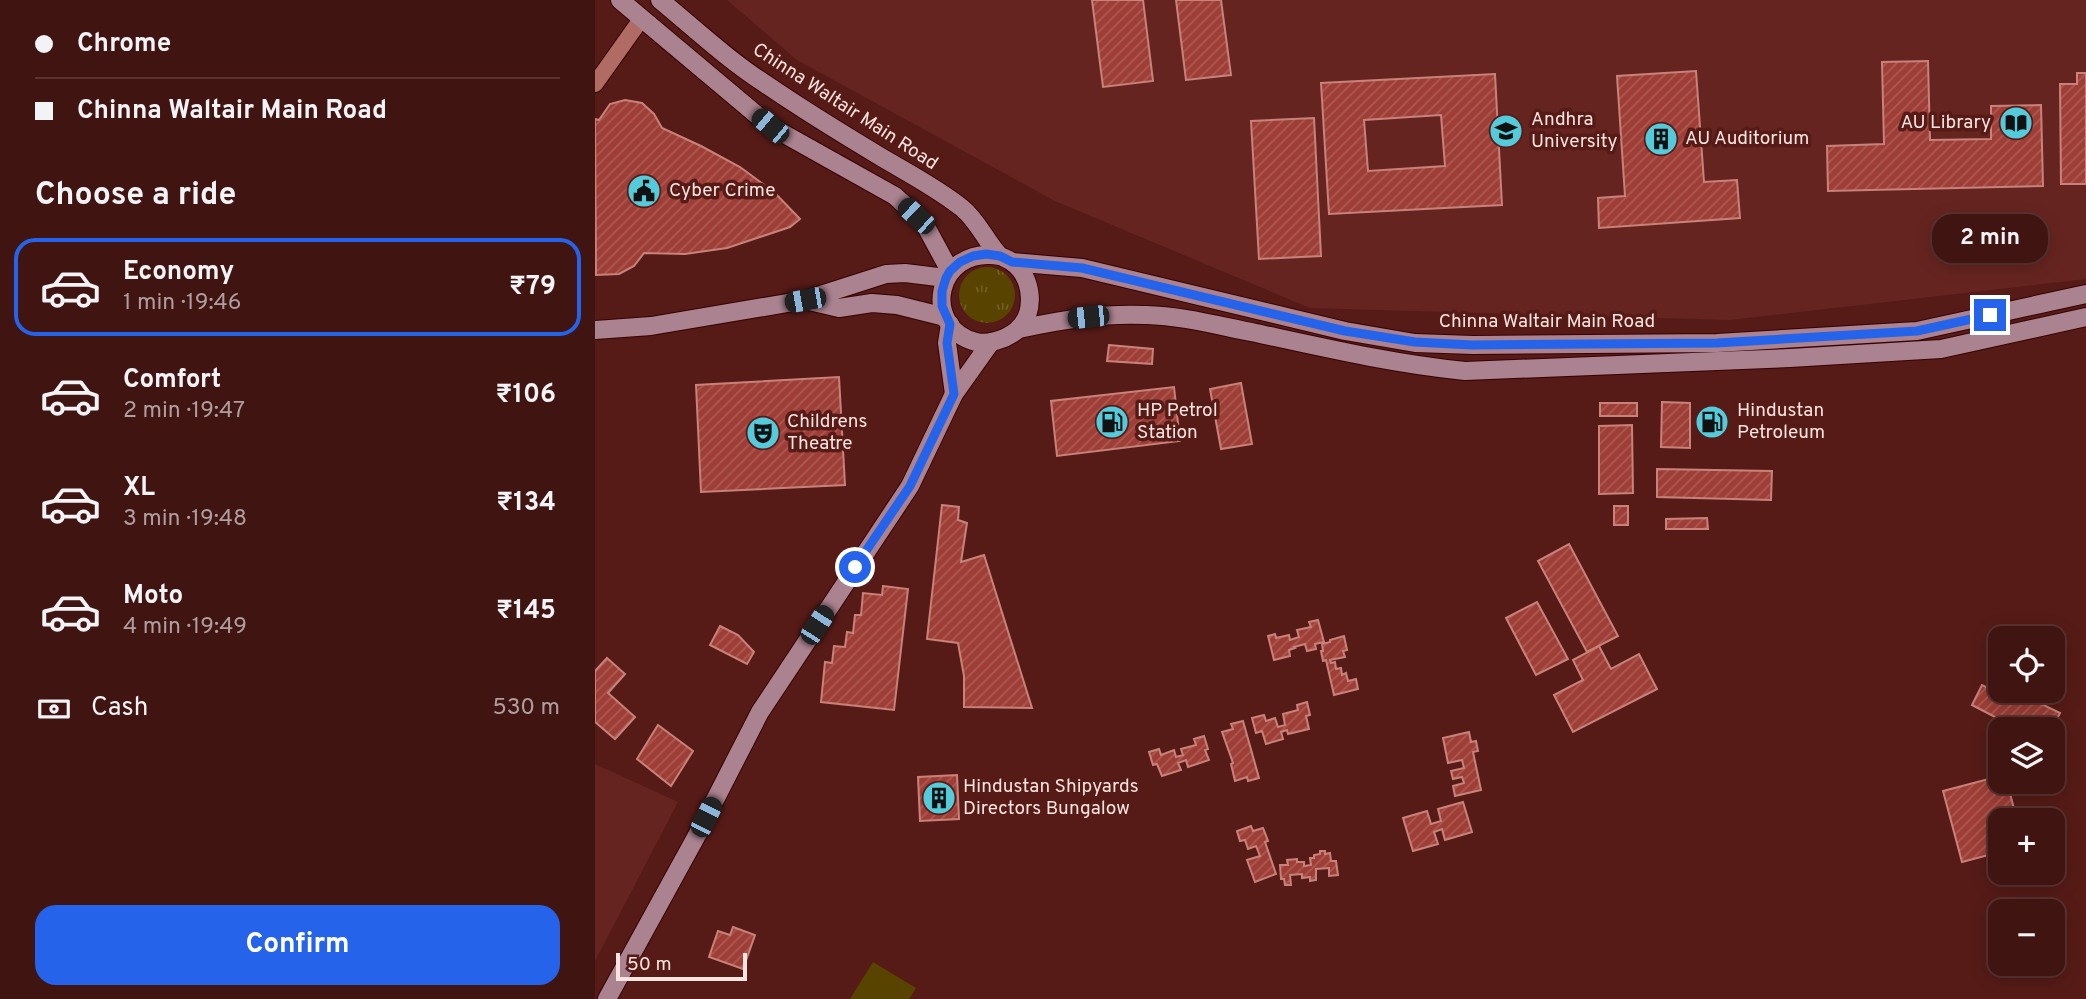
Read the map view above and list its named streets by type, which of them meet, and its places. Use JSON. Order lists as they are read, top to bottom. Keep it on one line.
{"streets":{"street":["Chinna Waltair Main Road"]},"places":{"library":["AU Library"],"school or university":["Andhra University"],"building":["AU Auditorium","Hindustan Shipyards Directors Bungalow"],"public building":["Cyber Crime"],"fuel station":["HP Petrol Station","Hindustan Petroleum"],"theatre":["Childrens Theatre"]},"scale_bar":"50 m","page":{"banner":["Chrome","Chinna Waltair Main Road"],"heading":"Choose a ride","bubble":"2 min","list":[{"name":"Economy","note":"1 min · 19:46","value":"₹79"},{"name":"Comfort","note":"2 min · 19:47","value":"₹106"},{"name":"XL","note":"3 min · 19:48","value":"₹134"},{"name":"Moto","note":"4 min · 19:49","value":"₹145"}],"map_buttons":["+","−"],"pay":["Cash","530 m"],"buttons":"Confirm","scale":"50 m"}}
